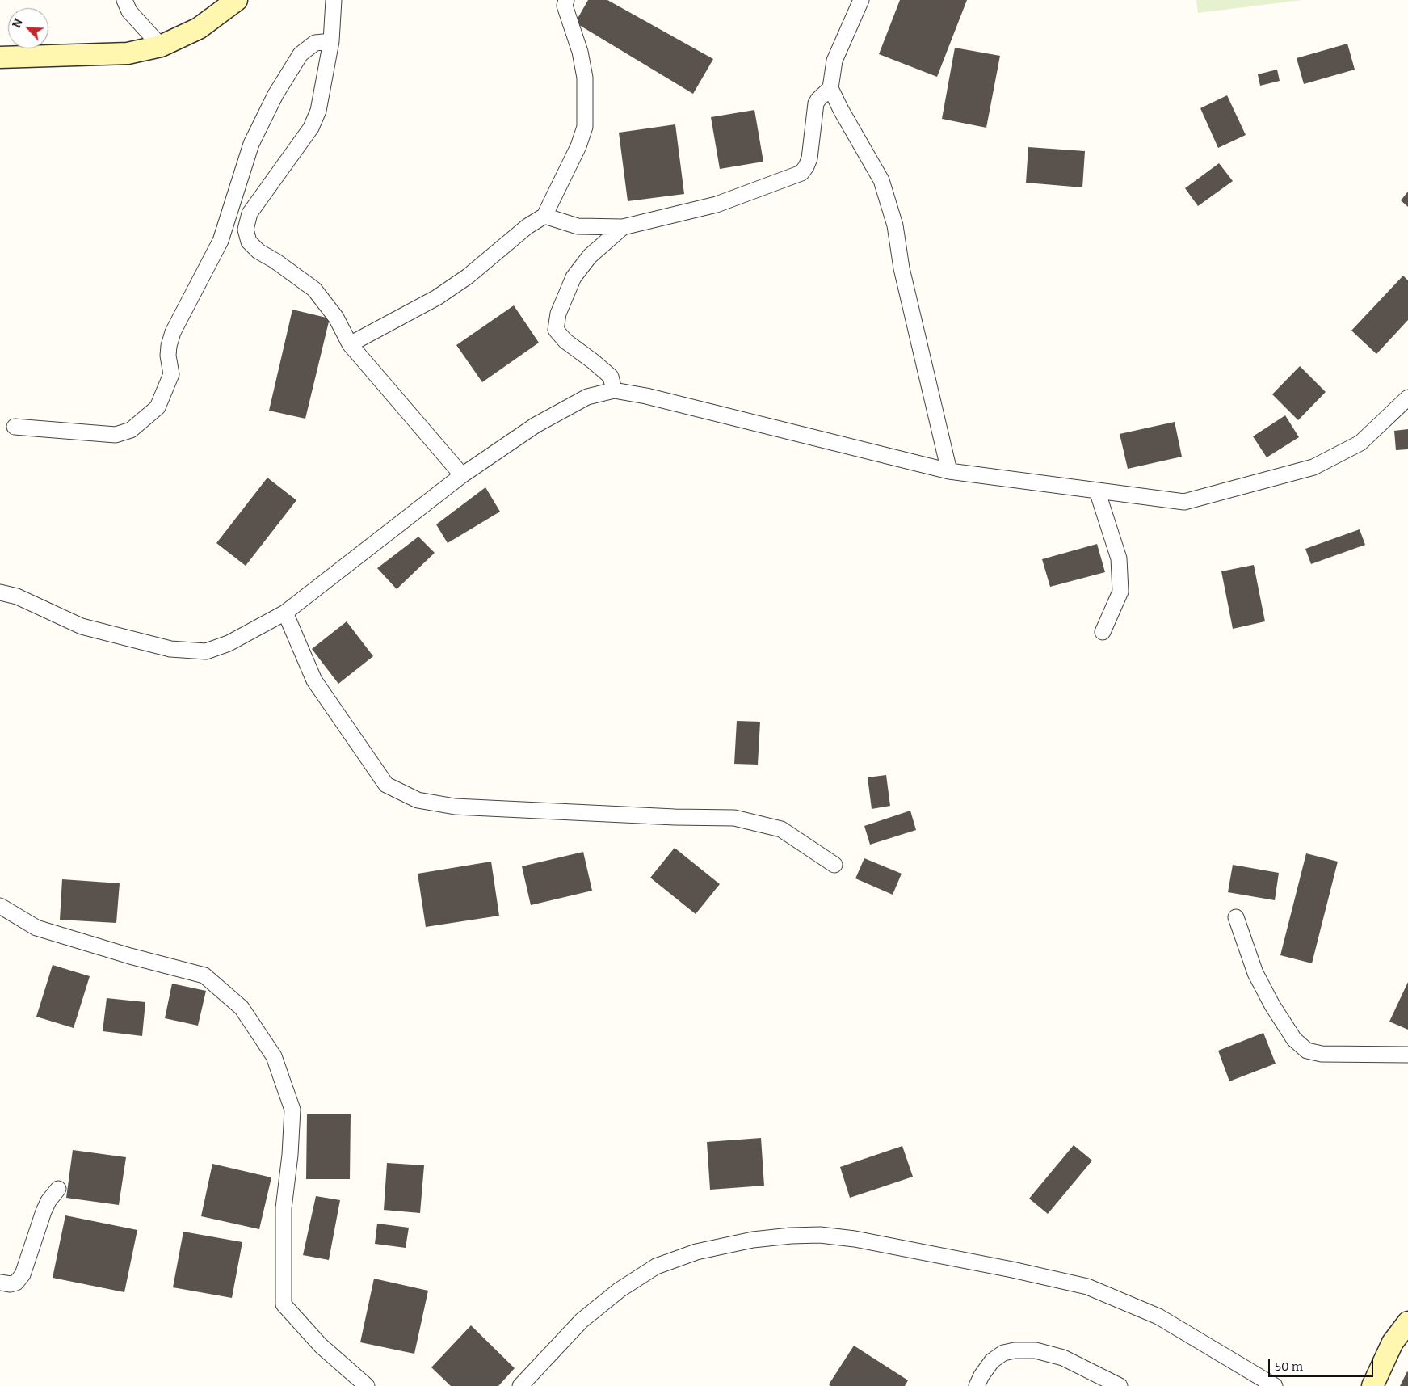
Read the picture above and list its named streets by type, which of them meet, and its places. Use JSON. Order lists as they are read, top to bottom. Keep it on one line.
{"scale_bar":"50 m","north":"top left"}
